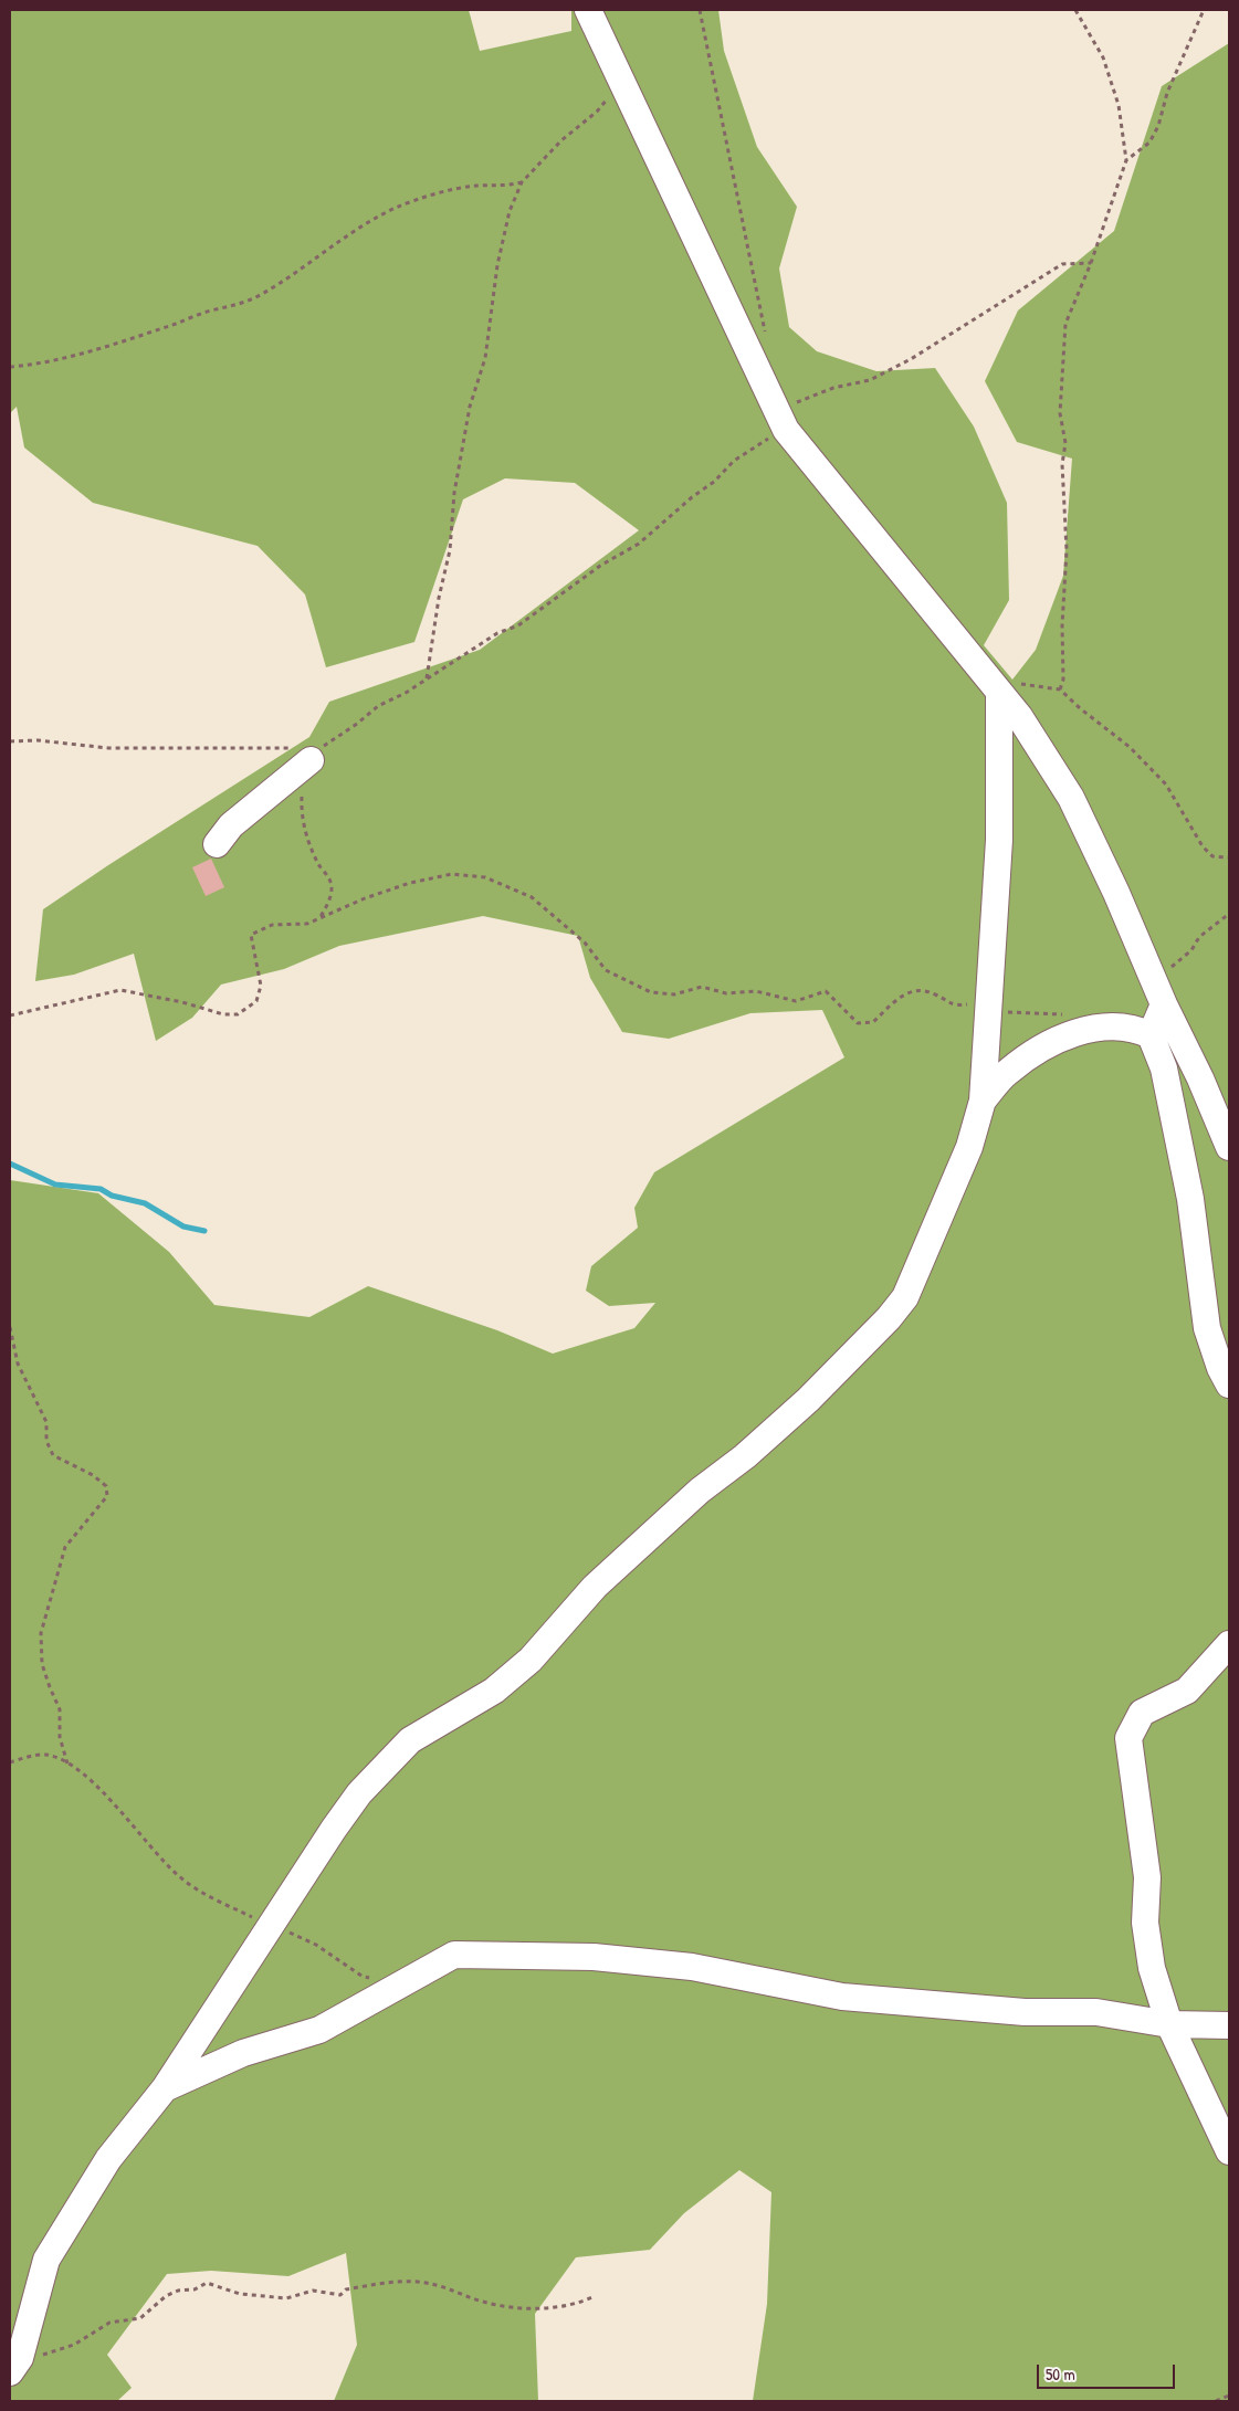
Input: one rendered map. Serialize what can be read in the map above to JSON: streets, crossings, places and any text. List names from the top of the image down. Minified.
{"scale_bar":"50 m"}
